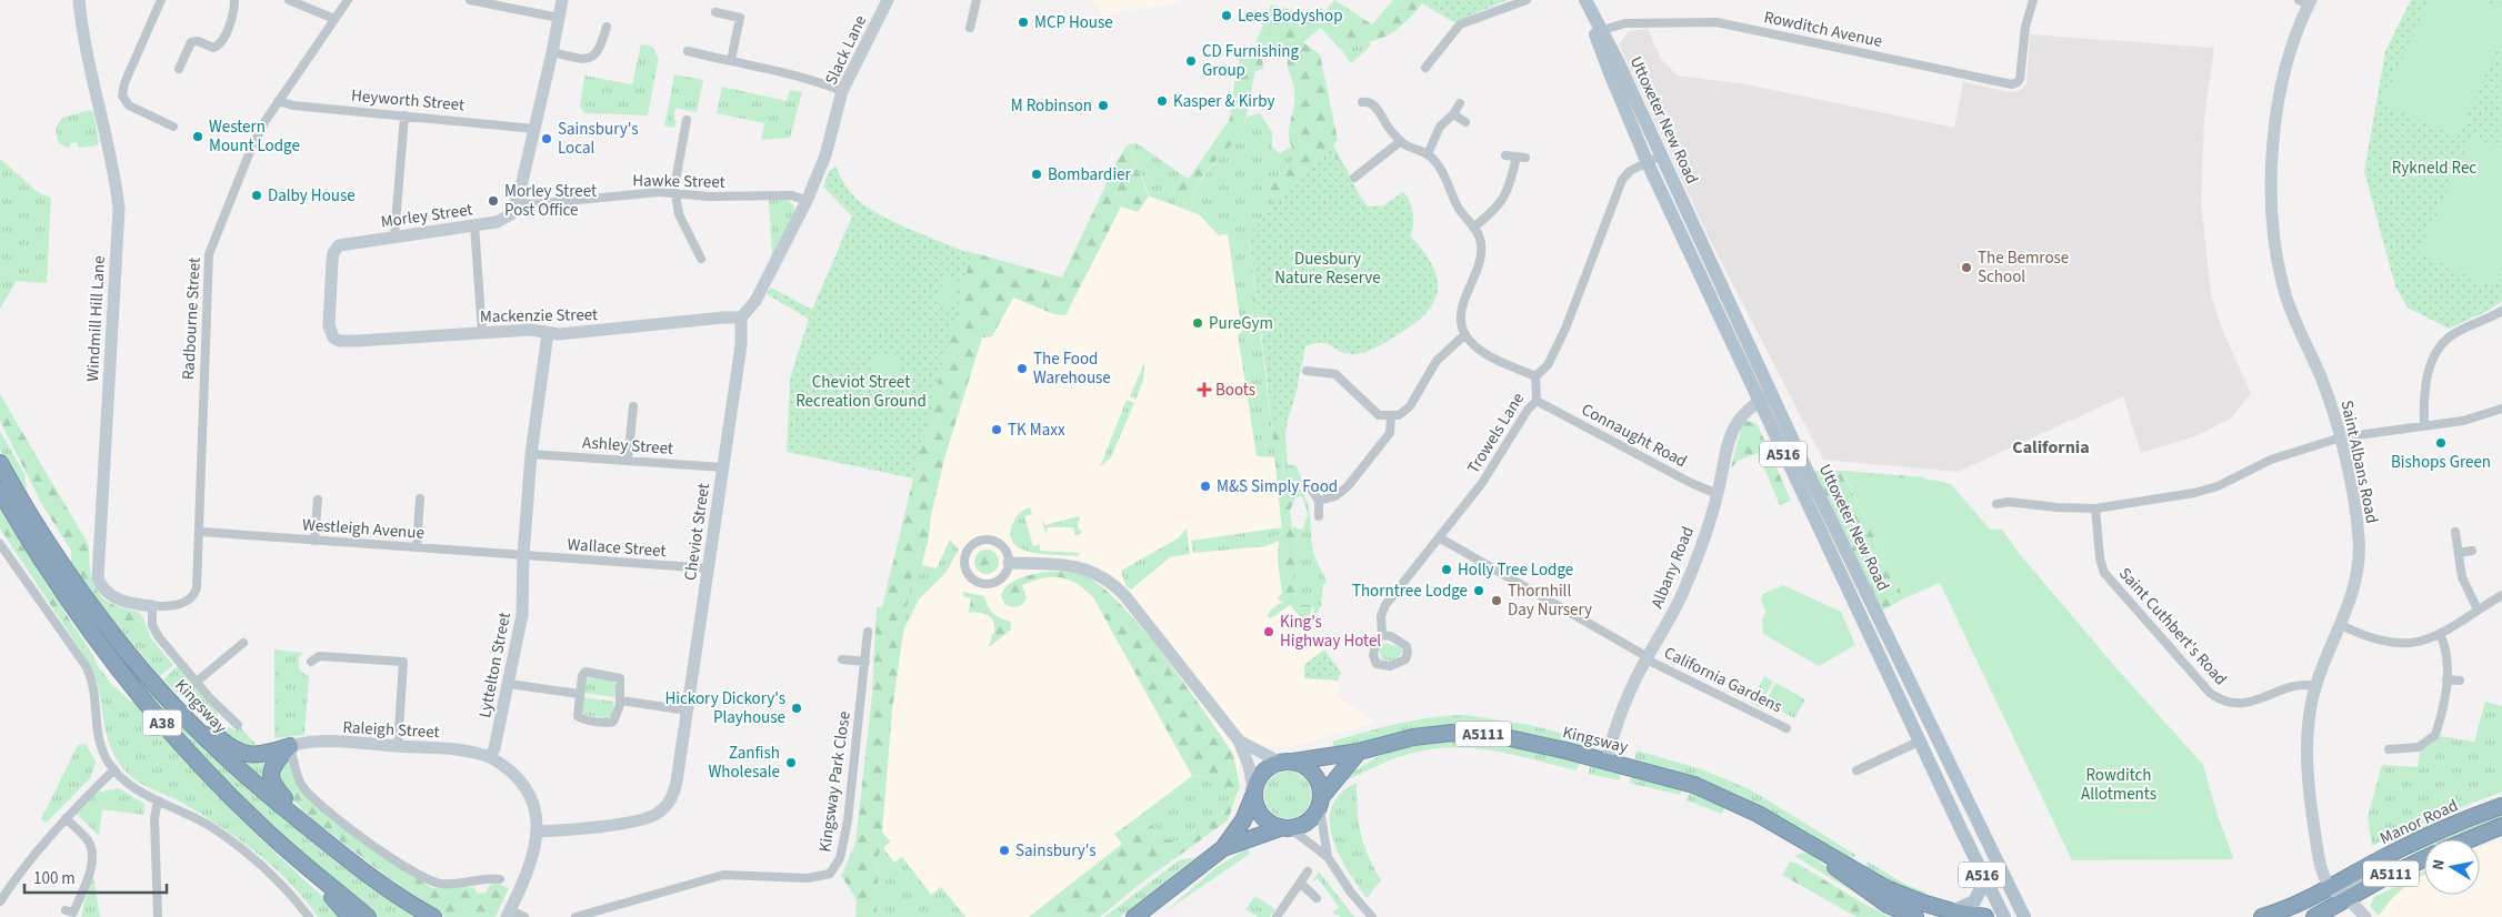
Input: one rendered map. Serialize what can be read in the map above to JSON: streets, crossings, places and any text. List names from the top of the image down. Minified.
{"streets":{"highway":["Kingsway","A38","A5111","Manor Road"],"main road":["Uttoxeter New Road","A516"],"street":["Rowditch Avenue","Slack Lane","Heyworth Street","Hawke Street","Morley Street","Mackenzie Street","Windmill Hill Lane","Radbourne Street","Trowels Lane","Connaught Road","Ashley Street","Saint Albans Road","Westleigh Avenue","Cheviot Street","Wallace Street","Albany Road","Saint Cuthbert's Road","Lyttelton Street","California Gardens","Raleigh Street","Kingsway Park Close"]},"crossings":[["Rowditch Avenue","Uttoxeter New Road"],["Slack Lane","Hawke Street"],["Heyworth Street","Morley Street"],["Heyworth Street","Radbourne Street"],["Uttoxeter New Road","Trowels Lane"],["Uttoxeter New Road","Albany Road"],["Hawke Street","Morley Street"],["Morley Street","Mackenzie Street"],["Mackenzie Street","Cheviot Street"],["Mackenzie Street","Lyttelton Street"],["Windmill Hill Lane","Radbourne Street"],["Radbourne Street","Westleigh Avenue"],["Trowels Lane","Connaught Road"],["Trowels Lane","California Gardens"],["Connaught Road","Albany Road"],["Ashley Street","Cheviot Street"],["Ashley Street","Lyttelton Street"],["Saint Albans Road","Saint Cuthbert's Road"],["Saint Albans Road","Manor Road"],["Westleigh Avenue","Wallace Street"],["Westleigh Avenue","Lyttelton Street"],["Cheviot Street","Wallace Street"],["Wallace Street","Lyttelton Street"],["Albany Road","California Gardens"],["Albany Road","Kingsway"],["Lyttelton Street","Raleigh Street"]],"districts":["California"],"parks":["Rykneld Rec","Duesbury Nature Reserve","Cheviot Street Recreation Ground","Rowditch Allotments"],"places":{"other":["Lees Bodyshop","MCP House","CD Furnishing Group","Kasper & Kirby","M Robinson","Western Mount Lodge","Sainsbury's Local","Bombardier","Dalby House","Morley Street Post Office","The Bemrose School","PureGym","The Food Warehouse","TK Maxx","Bishops Green","M&S Simply Food","Holly Tree Lodge","Thorntree Lodge","Thornhill Day Nursery","King's Highway Hotel","Hickory Dickory's Playhouse","Zanfish Wholesale","Sainsbury's"],"health":["Boots"]},"scale_bar":"100 m","north":"left"}
